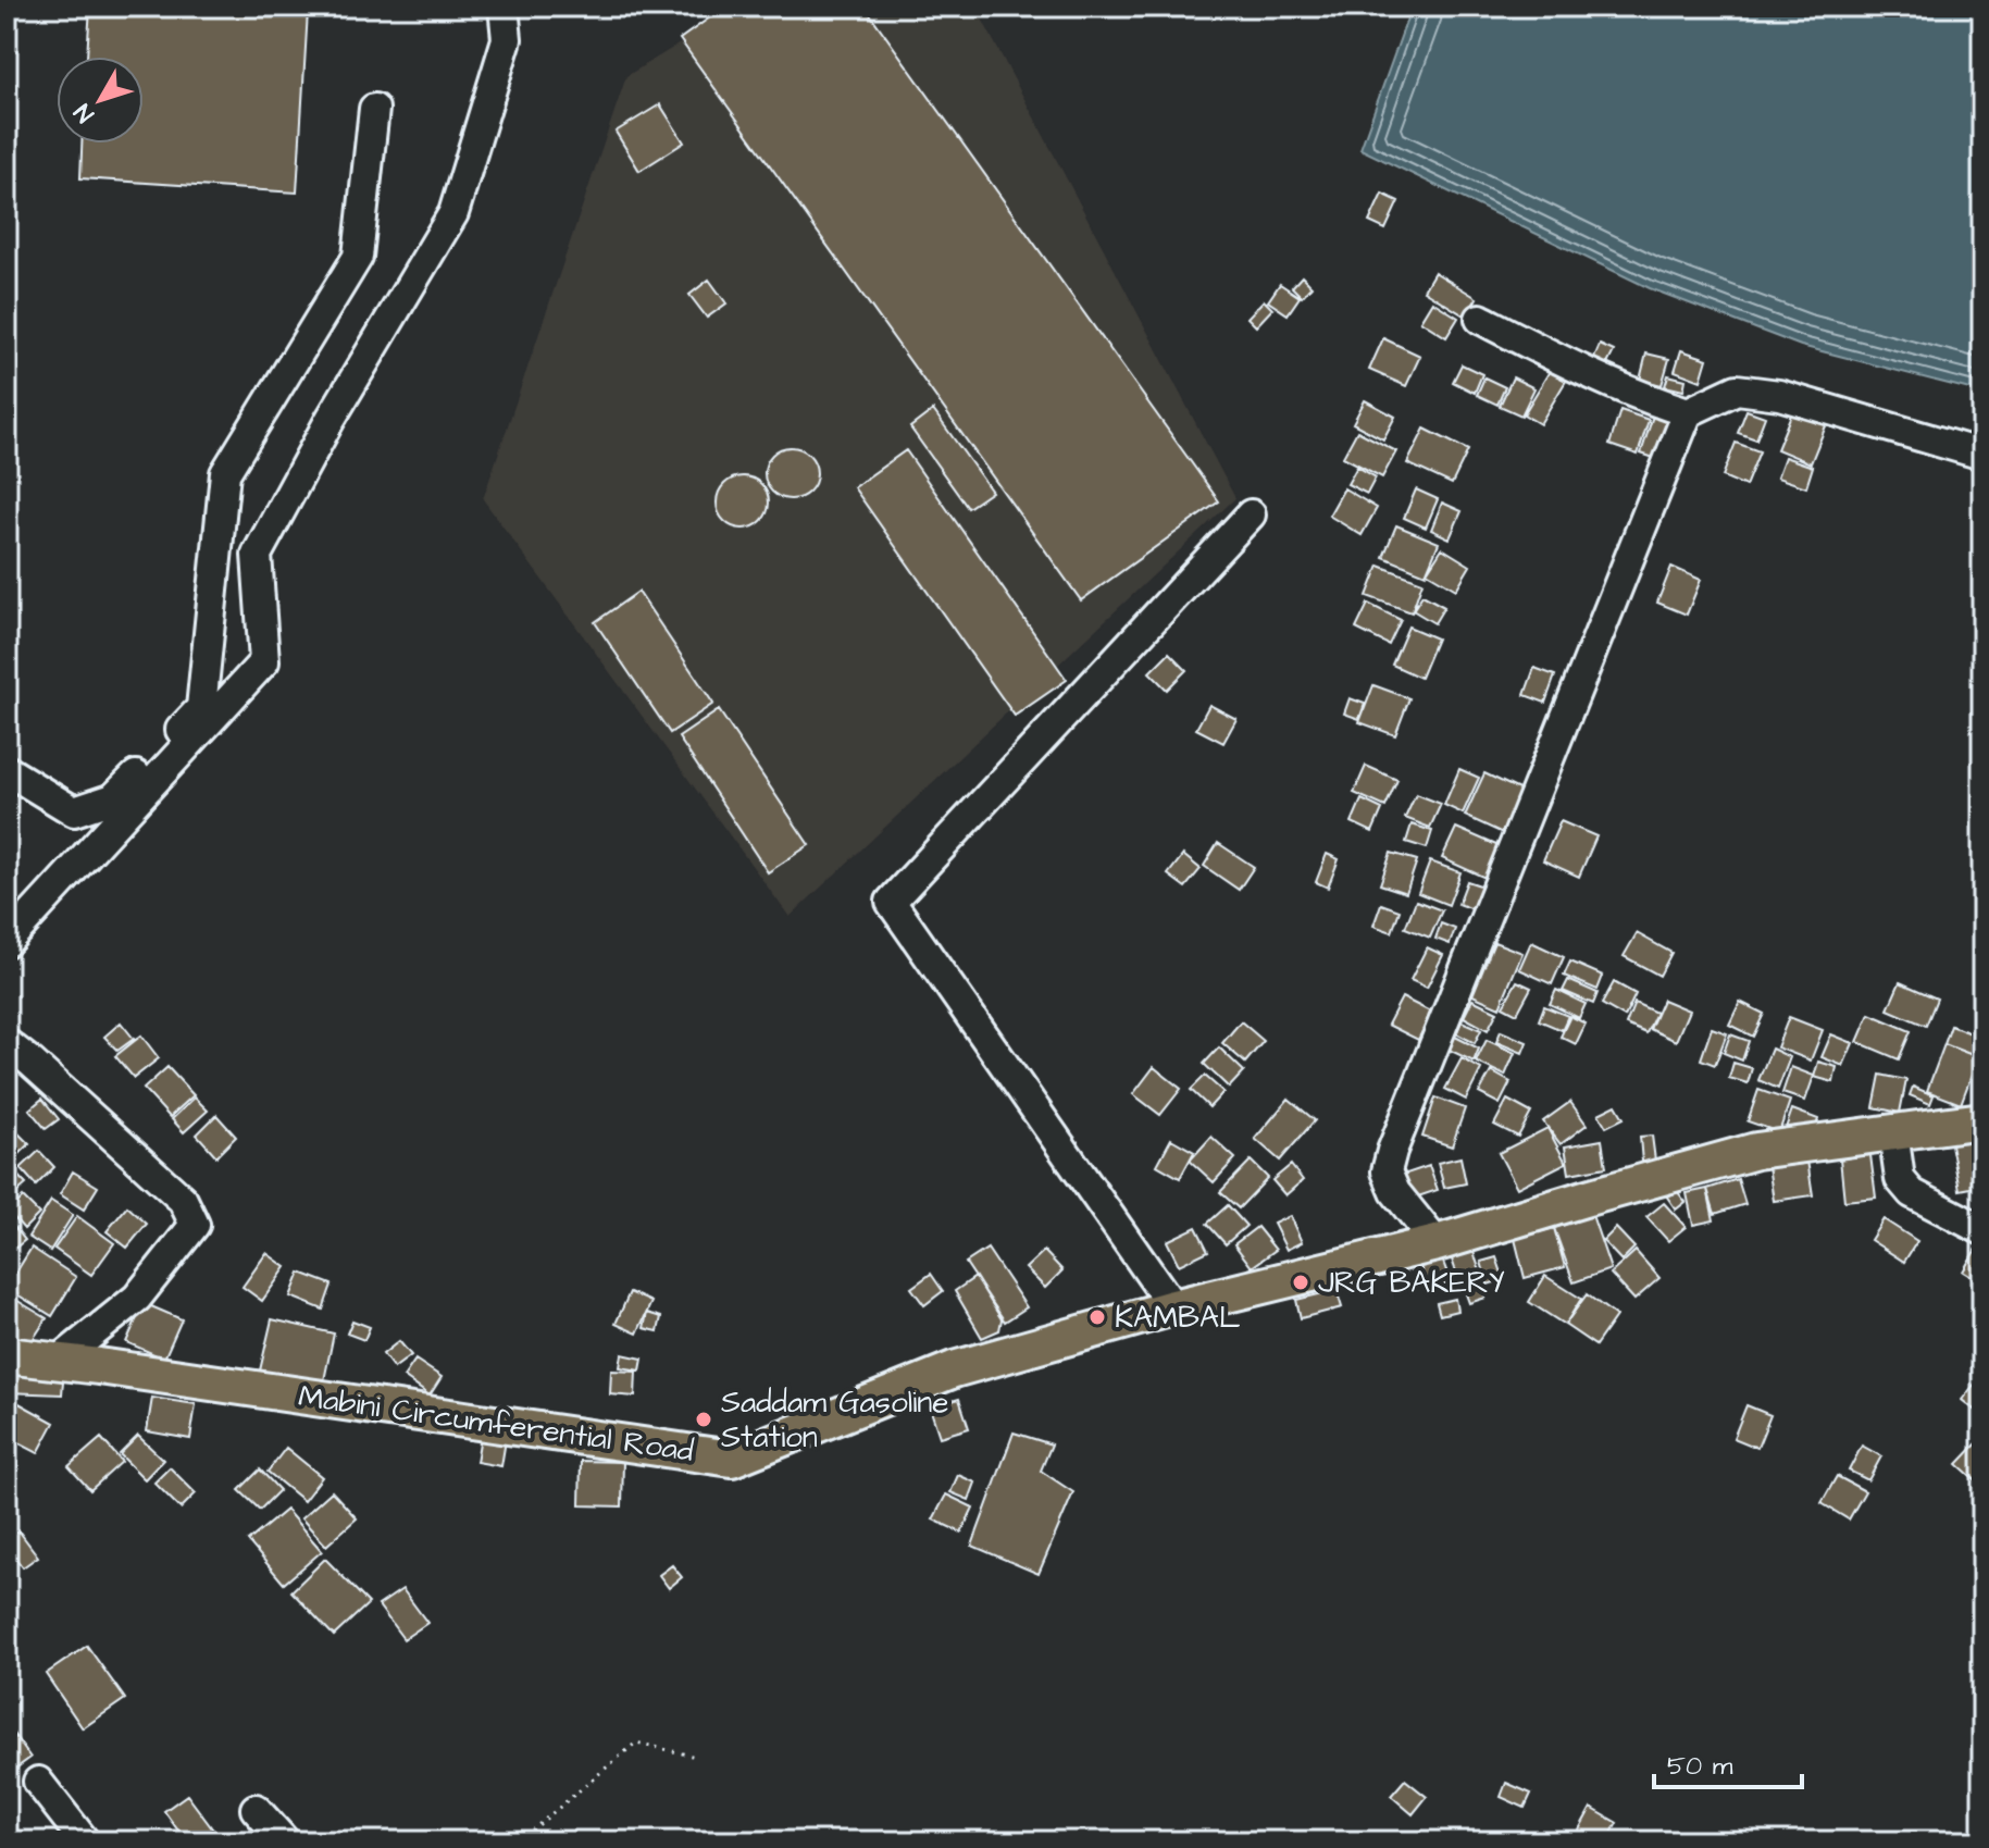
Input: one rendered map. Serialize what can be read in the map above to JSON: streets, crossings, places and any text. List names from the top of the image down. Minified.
{"streets":{"main road":["Mabini Circumferential Road"]},"places":["JRG BAKERY","KAMBAL","Saddam Gasoline Station"],"scale_bar":"50 m","north":"bottom left"}
